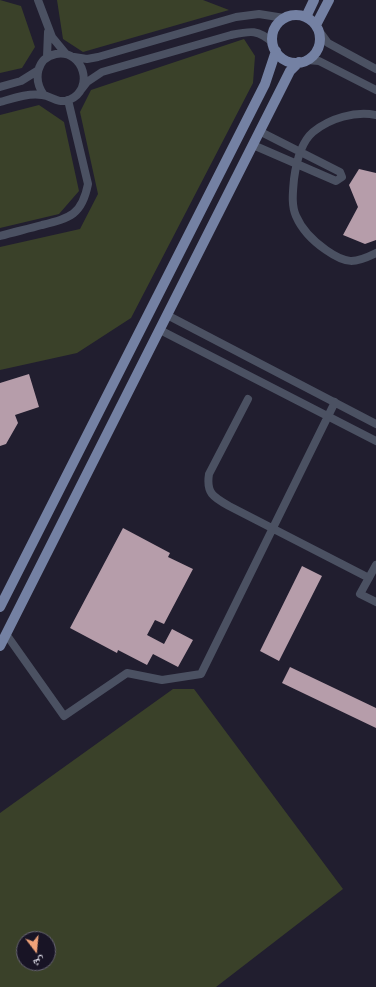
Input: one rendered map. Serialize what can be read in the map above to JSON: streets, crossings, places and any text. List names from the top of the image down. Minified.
{"north":"bottom"}
